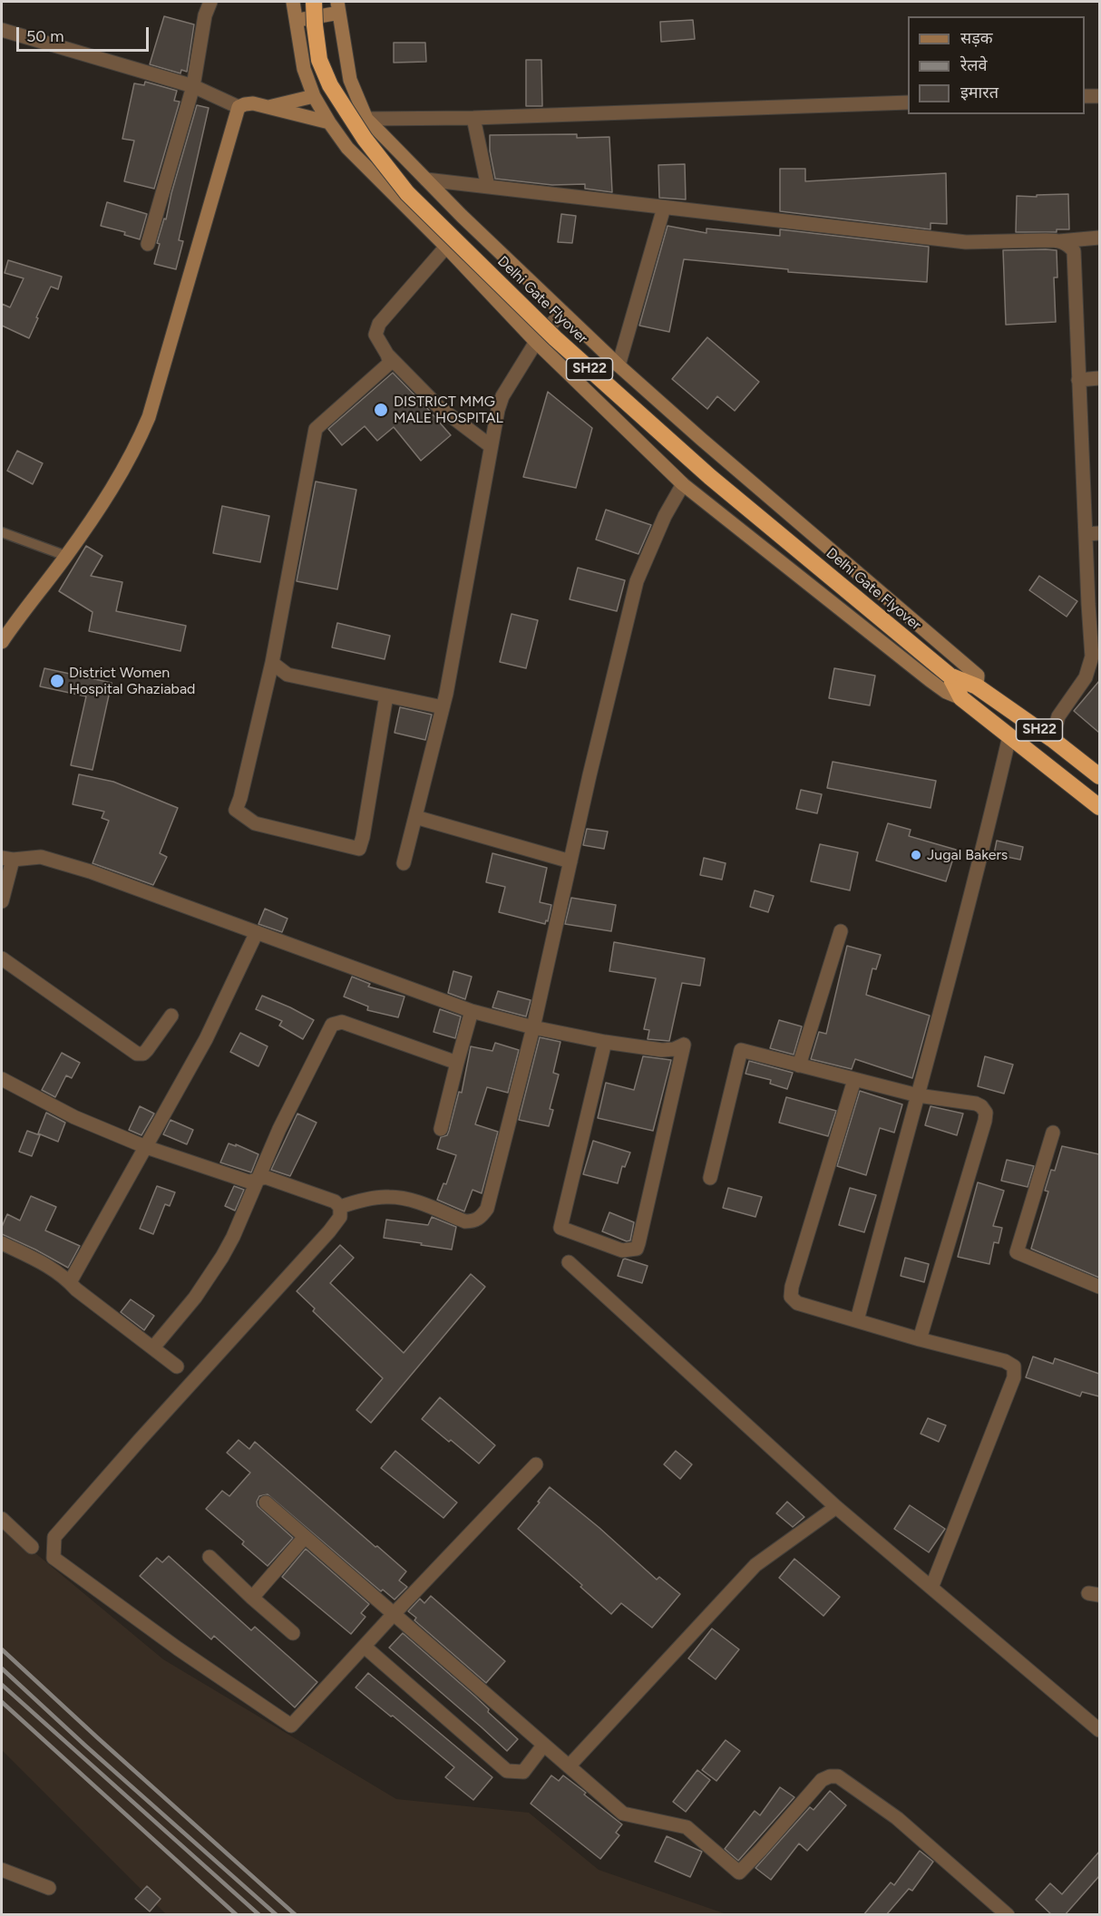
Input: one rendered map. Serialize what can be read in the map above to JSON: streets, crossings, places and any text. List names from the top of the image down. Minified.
{"streets":{"highway":["Delhi Gate Flyover","SH22"]},"crossings":[["Delhi Gate Flyover","SH22"]],"places":["DISTRICT MMG MALE HOSPITAL","District Women Hospital Ghaziabad","Jugal Bakers"],"legend":["सड़क","रेलवे","इमारत"],"scale_bar":"50 m"}
